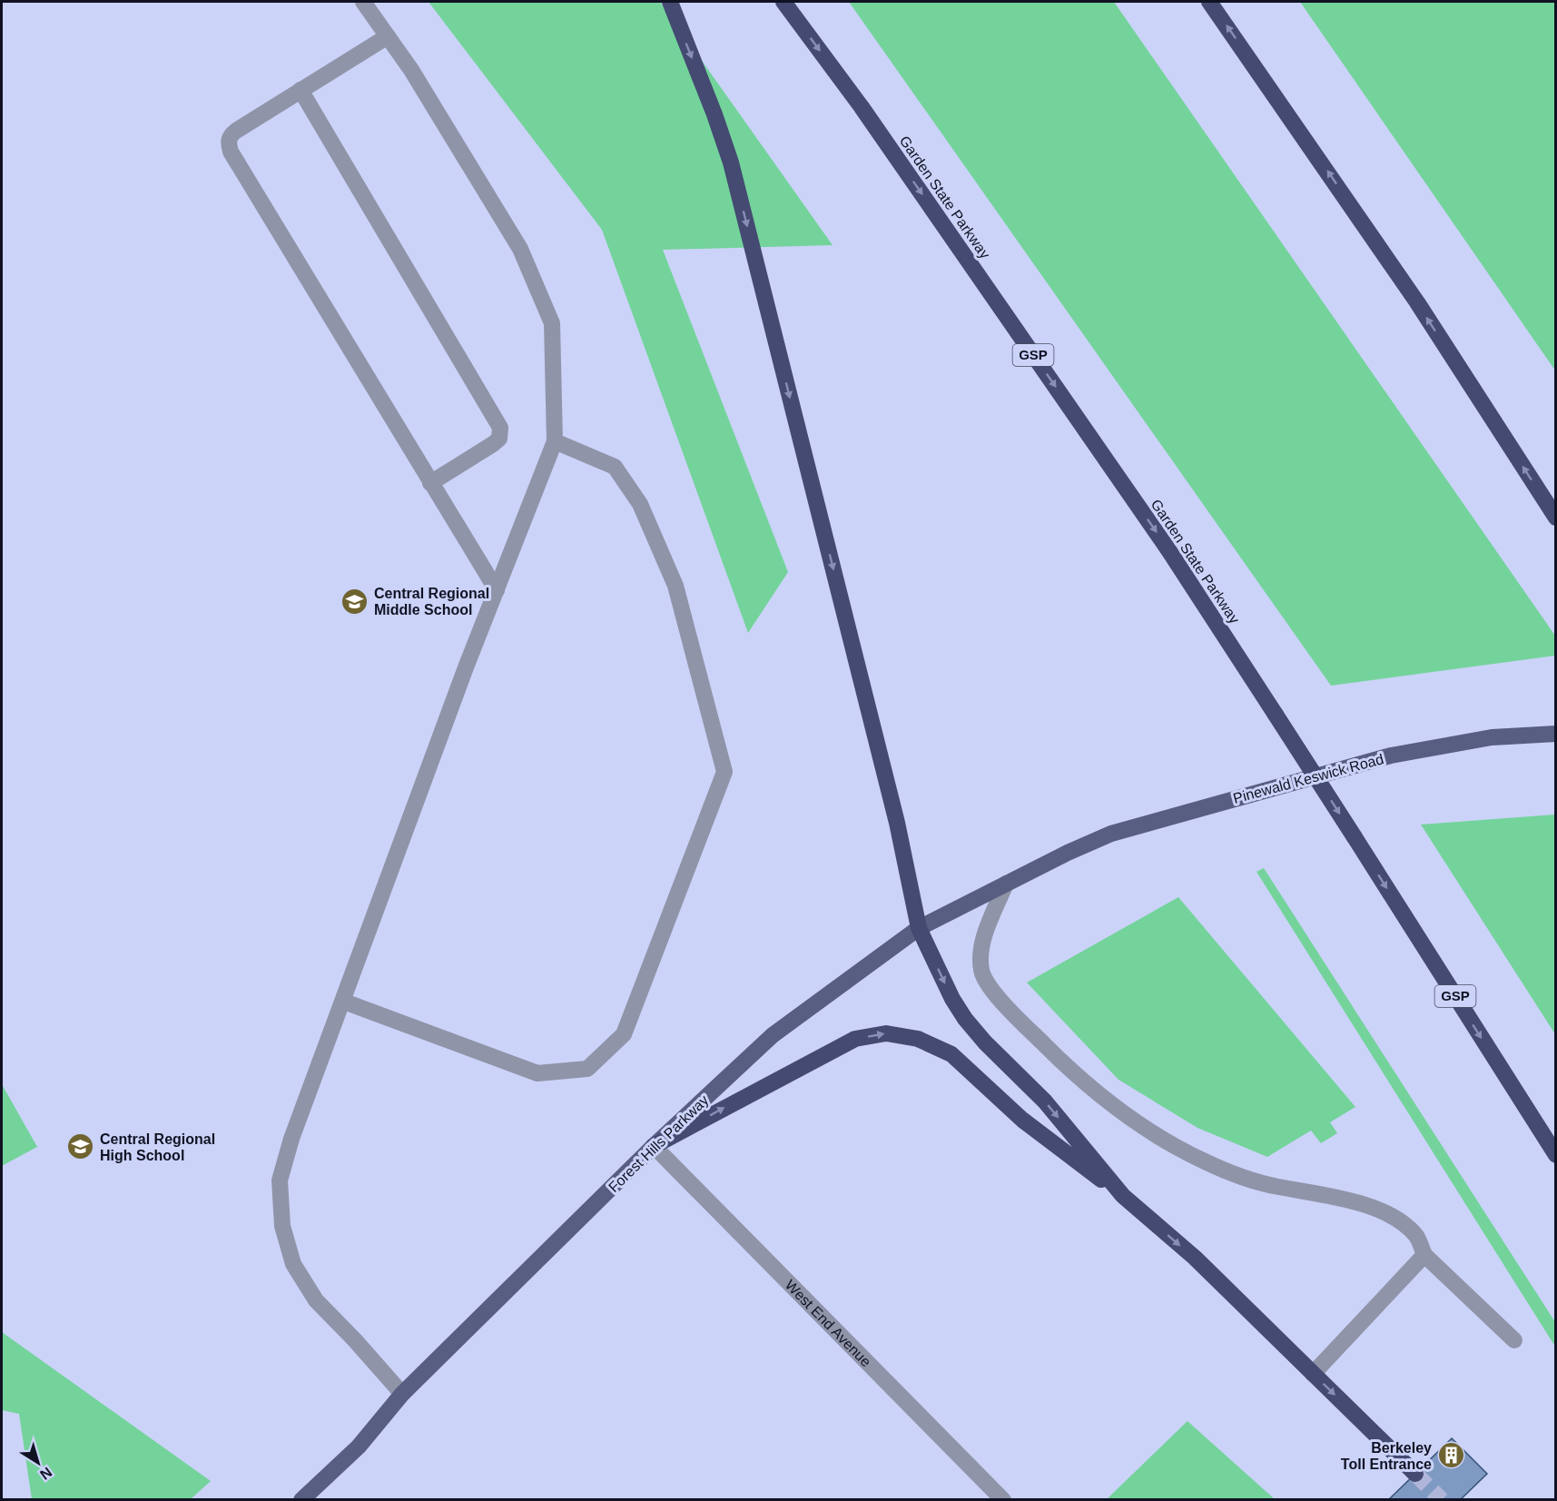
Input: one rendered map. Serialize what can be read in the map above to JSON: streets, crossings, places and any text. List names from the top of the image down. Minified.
{"streets":{"highway":["Garden State Parkway","GSP"],"main road":["Pinewald Keswick Road","Forest Hills Parkway"],"street":["West End Avenue"]},"crossings":[["Pinewald Keswick Road","Forest Hills Parkway"],["Forest Hills Parkway","West End Avenue"]],"one_way":["Garden State Parkway"],"places":{"school or university":["Central Regional Middle School","Central Regional High School"],"building":["Berkeley Toll Entrance"]},"north":"bottom right"}
